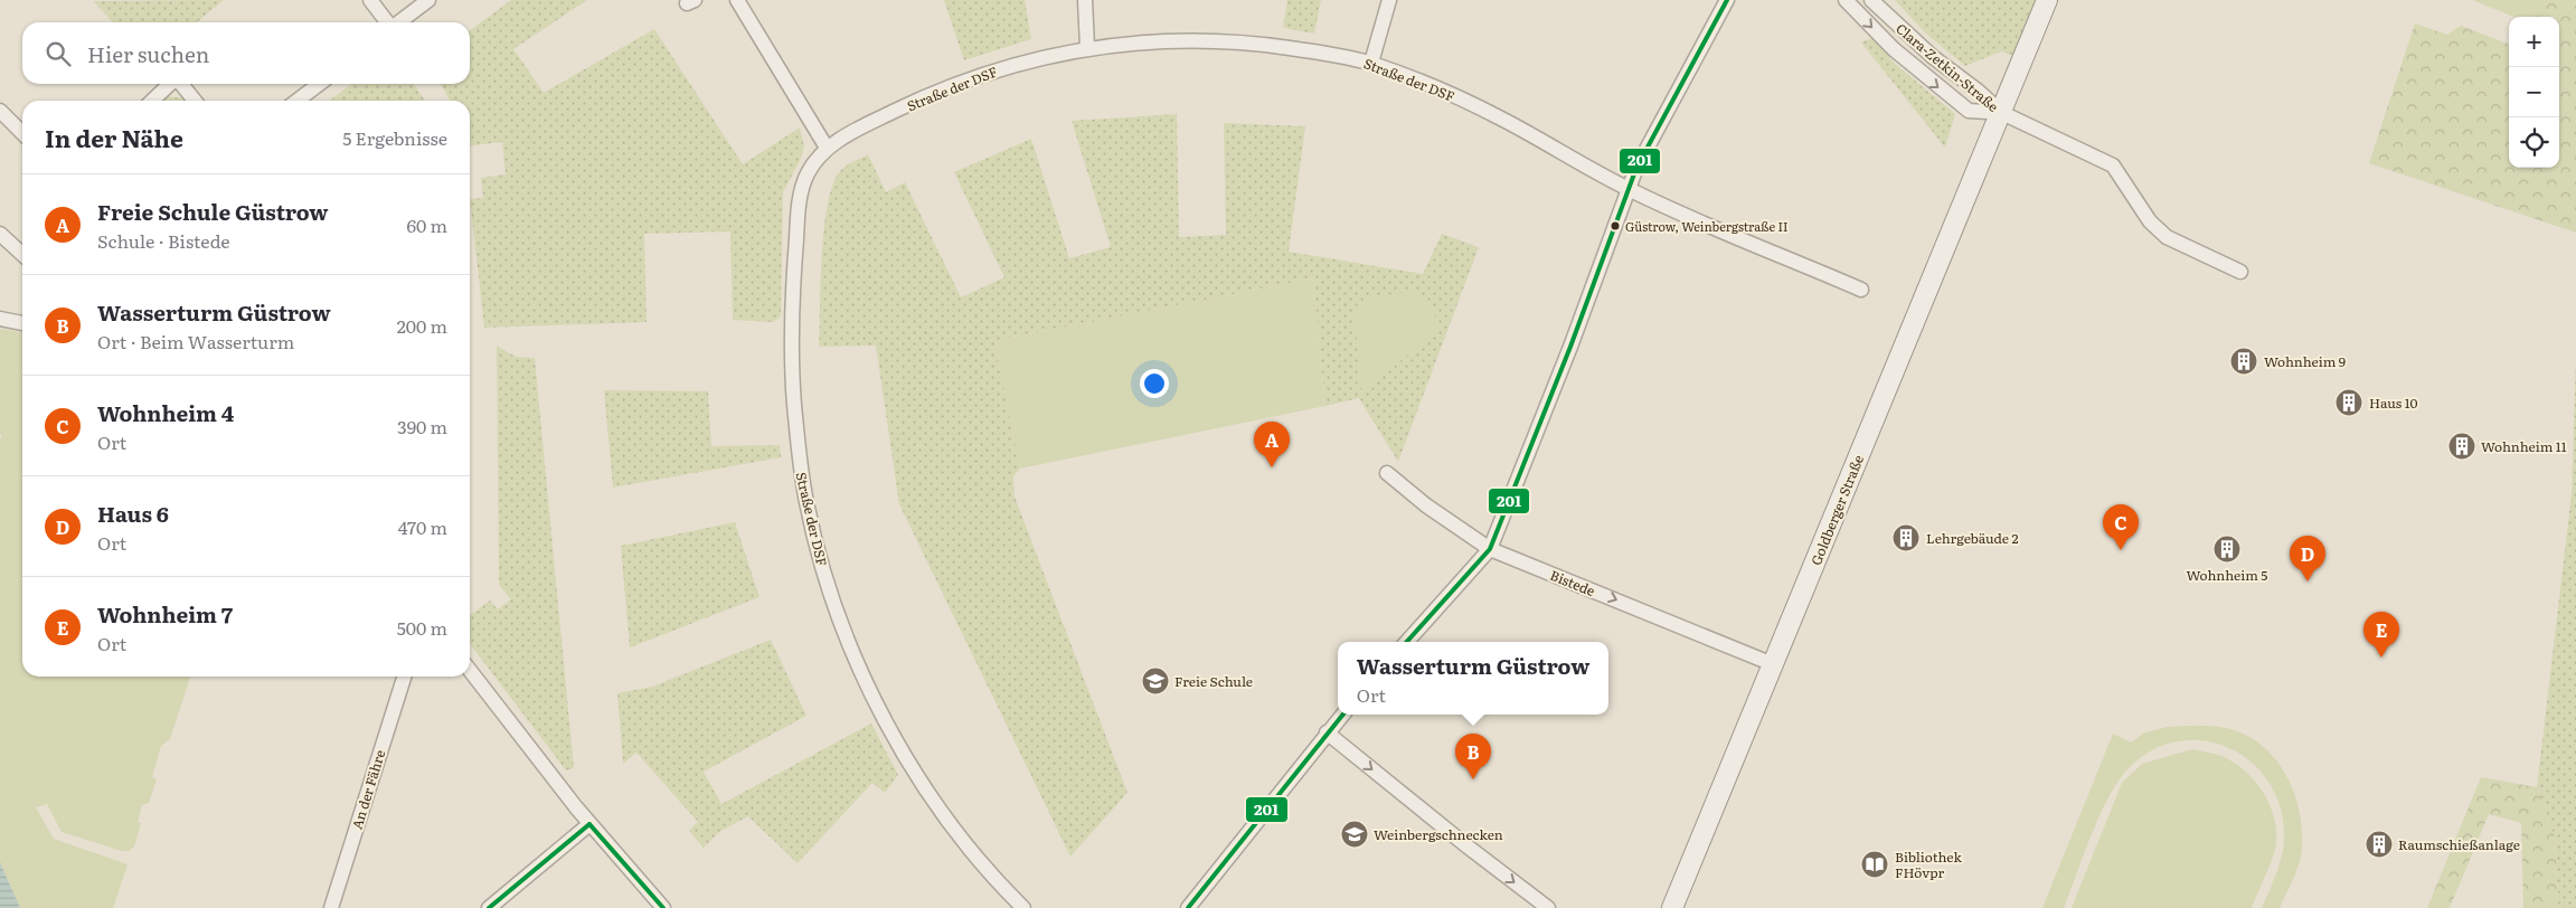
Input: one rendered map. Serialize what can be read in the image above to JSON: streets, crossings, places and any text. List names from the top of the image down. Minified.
{"streets":{"main road":["Goldberger Straße"],"street":["Clara-Zetkin-Straße","Straße der DSF","Bistede","An der Fähre"]},"crossings":[["Clara-Zetkin-Straße","Goldberger Straße"],["Goldberger Straße","Bistede"]],"one_way":["Bistede"],"places":{"other":["Güstrow, Weinbergstraße II"],"building":["Wohnheim 9","Haus 10","Wohnheim 11","Lehrgebäude 2","Wohnheim 5","Raumschießanlage"],"school or university":["Freie Schule","Weinbergschnecken"],"library":["Bibliothek FHövpr"]},"lines":["transit line 201"],"page":{"map_buttons":["+","−"],"search":"Hier suchen","heading":["In der Nähe","5 Ergebnisse"],"list":[{"mark":"A","name":"Freie Schule Güstrow","note":"Schule · Bistede","value":"60 m"},{"mark":"B","name":"Wasserturm Güstrow","note":"Ort · Beim Wasserturm","value":"200 m"},{"mark":"C","name":"Wohnheim 4","note":"Ort","value":"390 m"},{"mark":"D","name":"Haus 6","note":"Ort","value":"470 m"},{"mark":"E","name":"Wohnheim 7","note":"Ort","value":"500 m"}],"pins":["A","C","D","E","B"],"popup":["Wasserturm Güstrow","Ort"]}}
